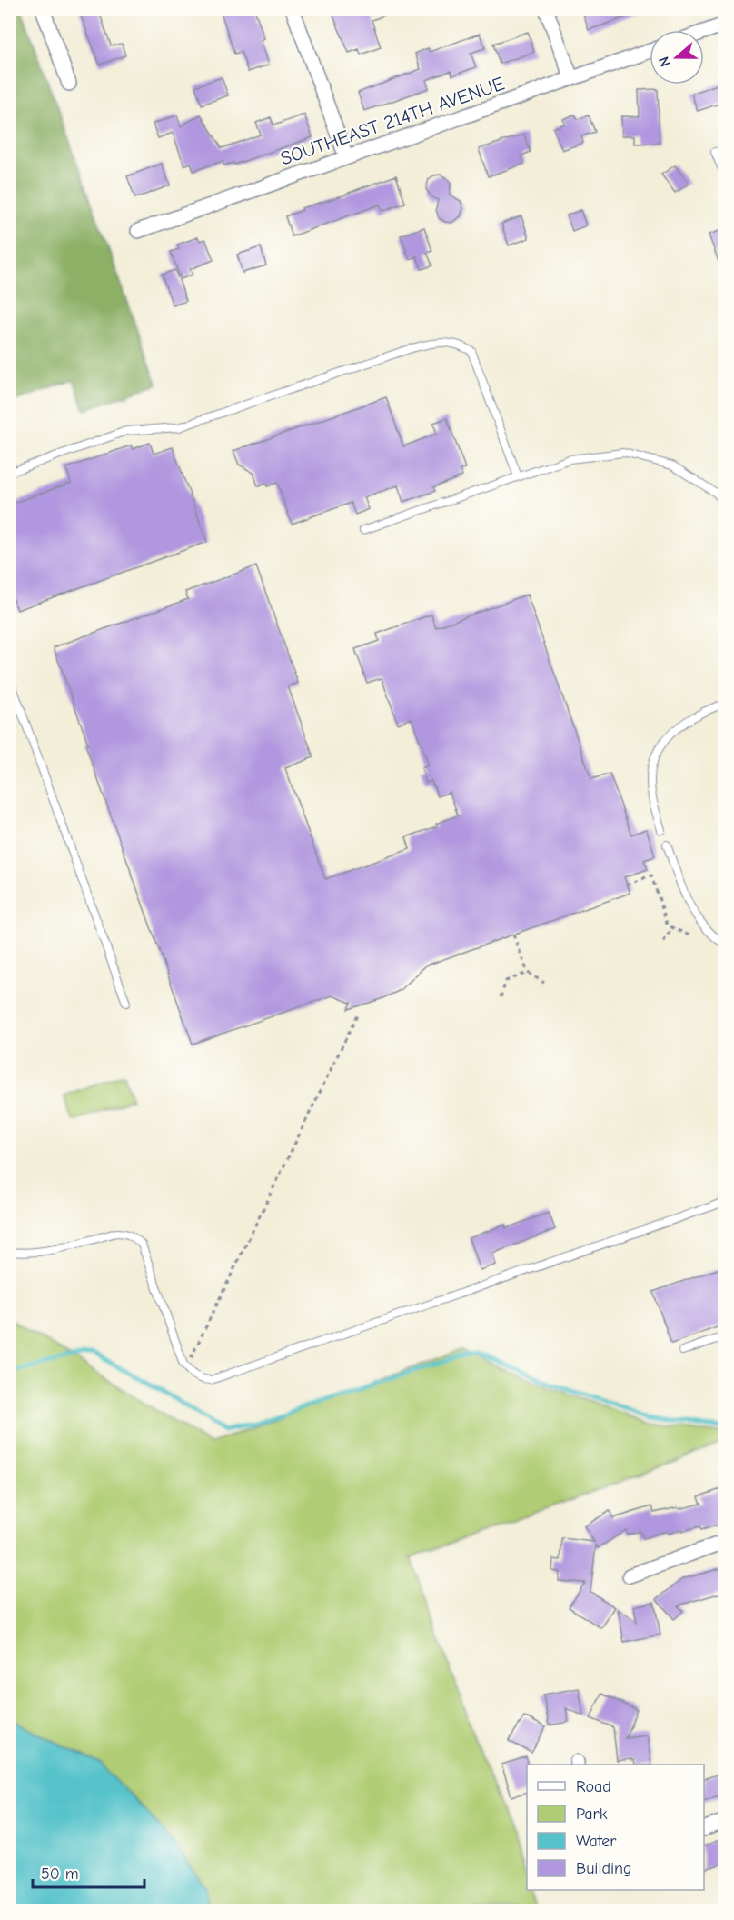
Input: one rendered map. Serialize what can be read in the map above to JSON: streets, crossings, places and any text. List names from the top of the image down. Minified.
{"streets":{"street":["SOUTHEAST 214TH AVENUE"]},"legend":["Road","Park","Water","Building"],"scale_bar":"50 m","north":"left"}
